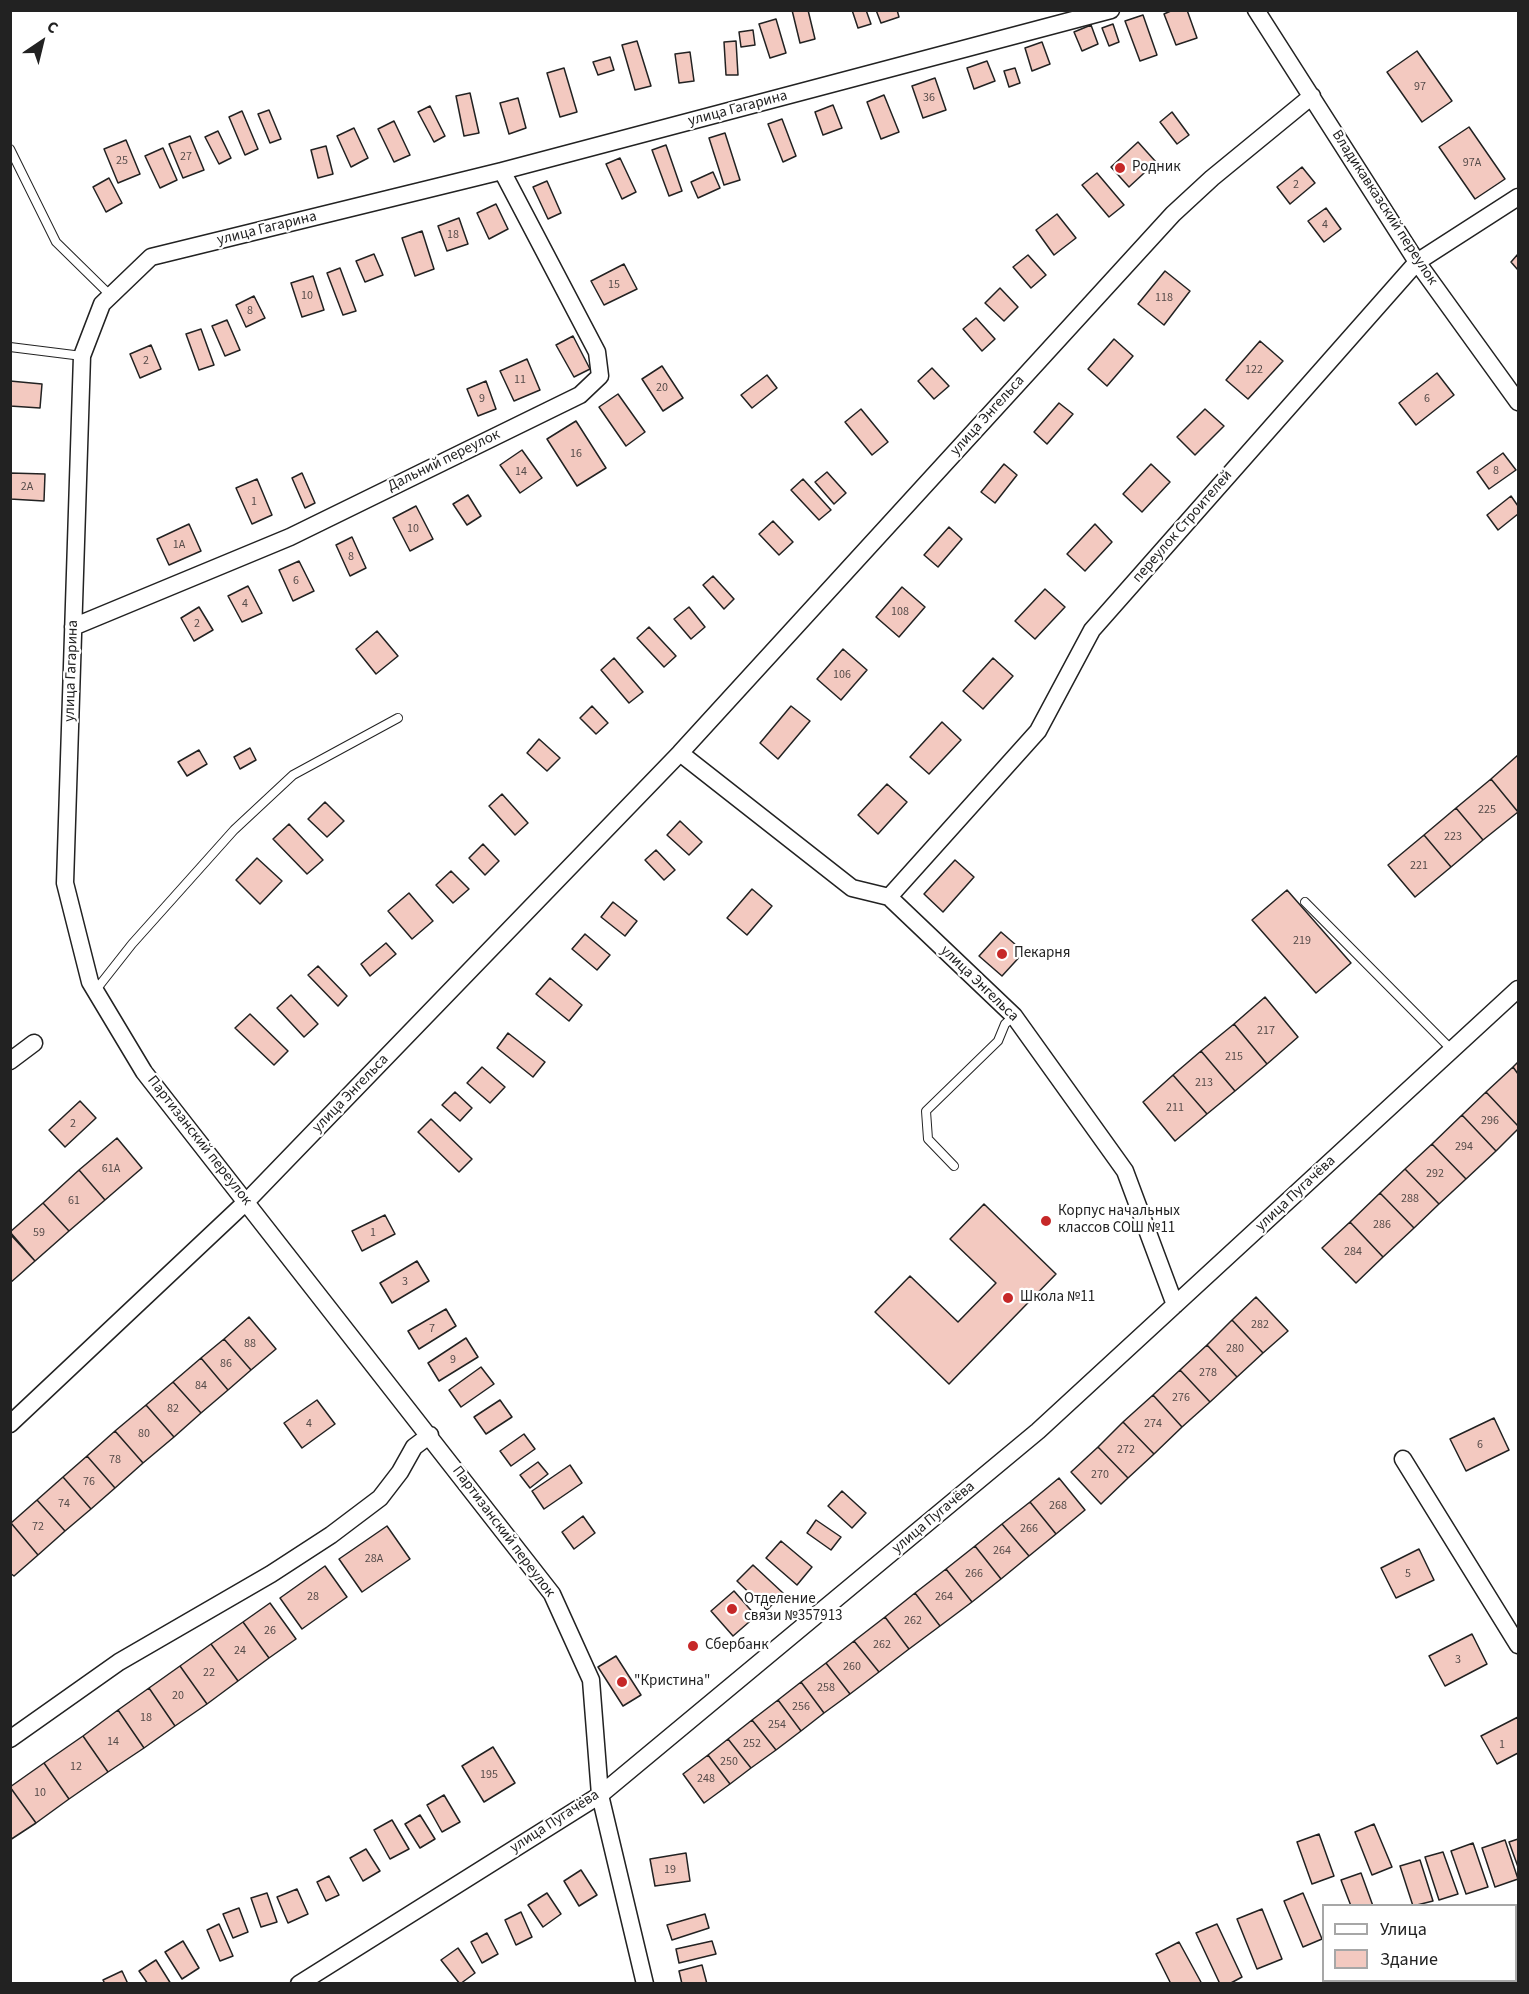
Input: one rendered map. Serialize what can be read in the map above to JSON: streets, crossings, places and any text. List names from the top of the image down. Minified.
{"streets":{"street":["улица Гагарина","Владикавказский переулок","улица Энгельса","Дальний переулок","переулок Строителей","Партизанский переулок","улица Пугачёва"]},"crossings":[["улица Гагарина","Дальний переулок"],["улица Гагарина","Партизанский переулок"],["Владикавказский переулок","улица Энгельса"],["Владикавказский переулок","переулок Строителей"],["улица Энгельса","переулок Строителей"],["улица Энгельса","Партизанский переулок"],["улица Энгельса","улица Пугачёва"],["Партизанский переулок","улица Пугачёва"]],"places":["Родник","Пекарня","Корпус начальных классов СОШ №11","Школа №11","Отделение связи №357913","Сбербанк","\"Кристина\""],"house_numbers":["97","36","27","25","97А","2","4","18","15","10","118","8","2","122","11","20","9","6","16","8","14","2А","1","10","1А","8","6","4","108","2","106","225","223","221","219","217","215","213","211","296","2","294","61А","292","288","61","286","59","1","284","3","282","7","88","280","9","86","278","84","276","82","4","274","80","6","272","78","270","76","74","268","72","266","264","28А","266","5","28","264","262","26","262","24","3","260","22","258","20","256","18","254","14","252","1","250","12","195","248","10","19"],"legend":["Улица","Здание"],"north":"top right"}
